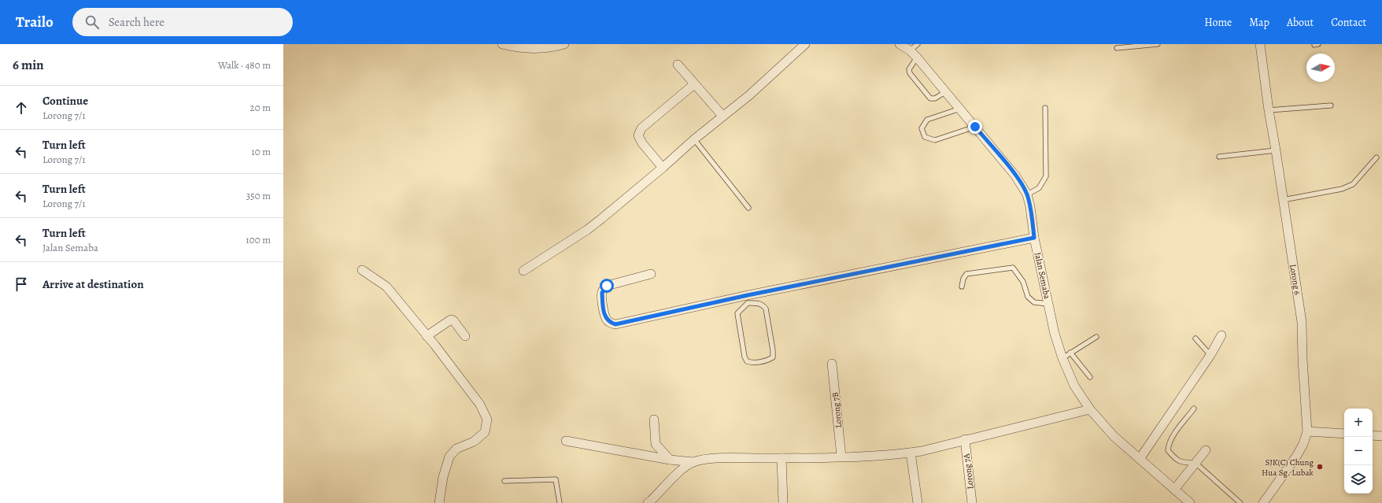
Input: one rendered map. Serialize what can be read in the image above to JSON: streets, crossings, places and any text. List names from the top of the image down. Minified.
{"streets":{"street":["Jalan Semaba","Lorong 6","Lorong 7B","Lorong 7A"]},"places":["SJK(C) Chung Hua Sg. Lubak"],"north":"right","page":{"header":"Trailo","search":"Search here","nav":["Home","Map","About","Contact"],"heading":["6 min","Walk · 480 m"],"list":[["Continue","Lorong 7/1","20 m"],["Turn left","Lorong 7/1","10 m"],["Turn left","Lorong 7/1","350 m"],["Turn left","Jalan Semaba","100 m"],"Arrive at destination"],"map_buttons":["+","−"]}}
